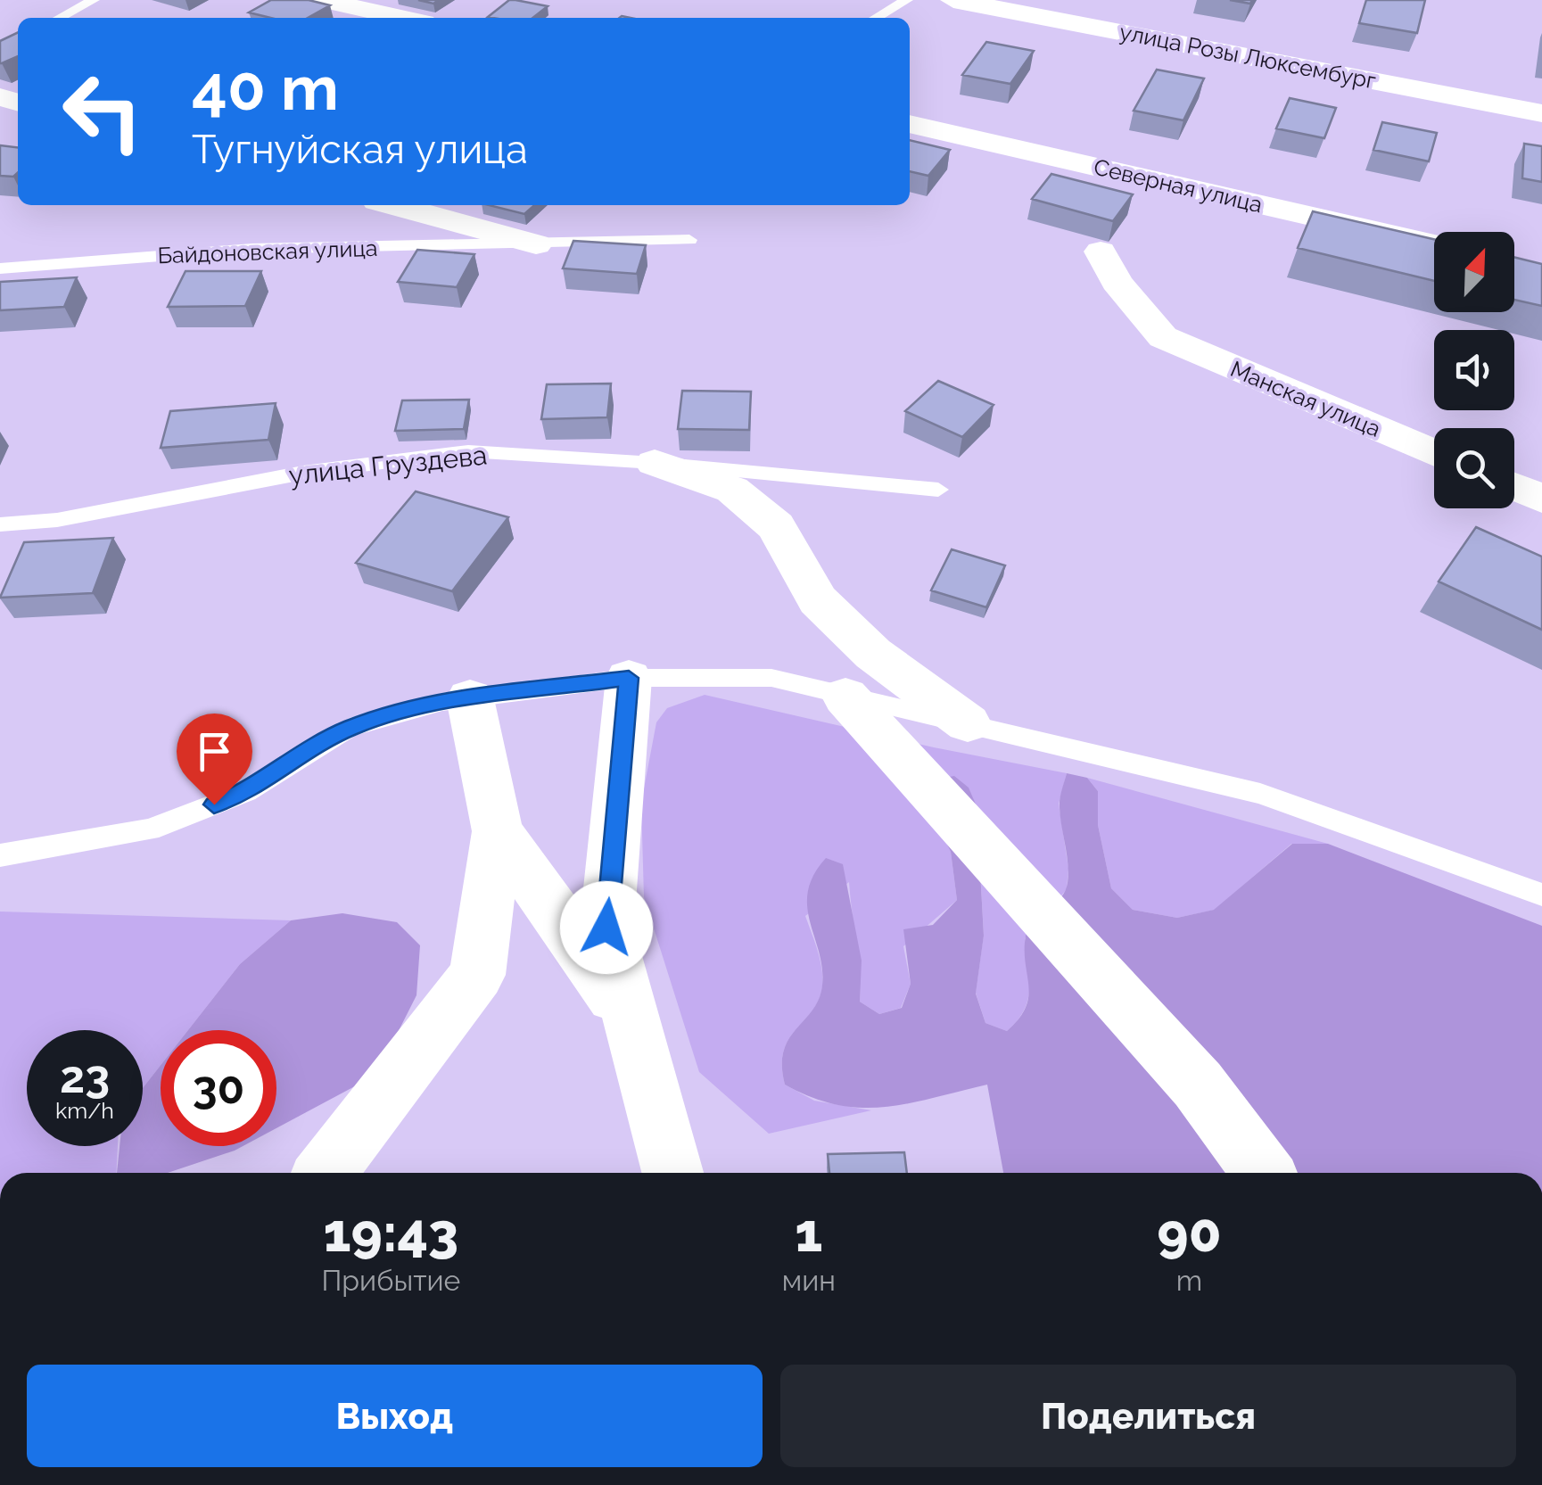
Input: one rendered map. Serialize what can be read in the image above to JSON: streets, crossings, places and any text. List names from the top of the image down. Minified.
{"streets":{"street":["улица Розы Люксембург","Северная улица","Манская улица"],"lane":["Байдоновская улица","улица Груздева"]},"north":"top right","page":{"turn":["40 m","Тугнуйская улица"],"speed":"23 km/h","limit":"30","eta":["19:43","Прибытие","1","мин","90","m"],"buttons":["Выход","Поделиться"]}}
